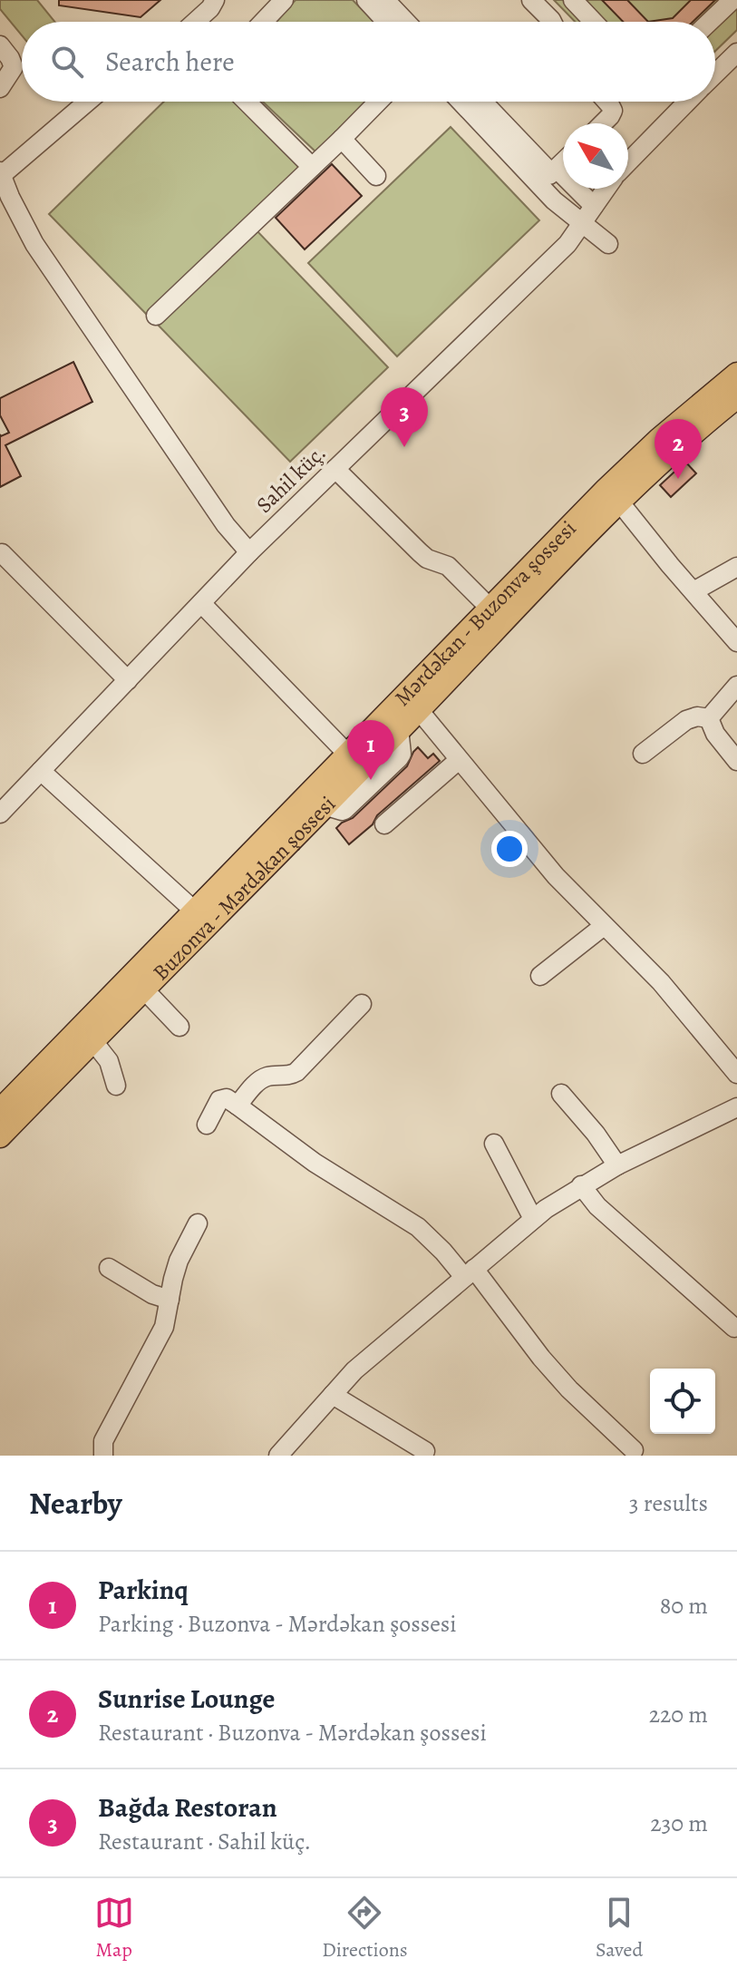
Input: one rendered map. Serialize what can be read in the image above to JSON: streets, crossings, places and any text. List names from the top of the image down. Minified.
{"streets":{"main road":["Mərdəkan - Buzonva şossesi","Buzonva - Mərdəkan şossesi"],"street":["Sahil küç."]},"north":"top left","page":{"search":"Search here","pins":["3","2","1"],"heading":["Nearby","3 results"],"list":[{"mark":"1","name":"Parkinq","note":"Parking · Buzonva - Mərdəkan şossesi","value":"80 m"},{"mark":"2","name":"Sunrise Lounge","note":"Restaurant · Buzonva - Mərdəkan şossesi","value":"220 m"},{"mark":"3","name":"Bağda Restoran","note":"Restaurant · Sahil küç.","value":"230 m"}],"nav":["Map","Directions","Saved"]}}
